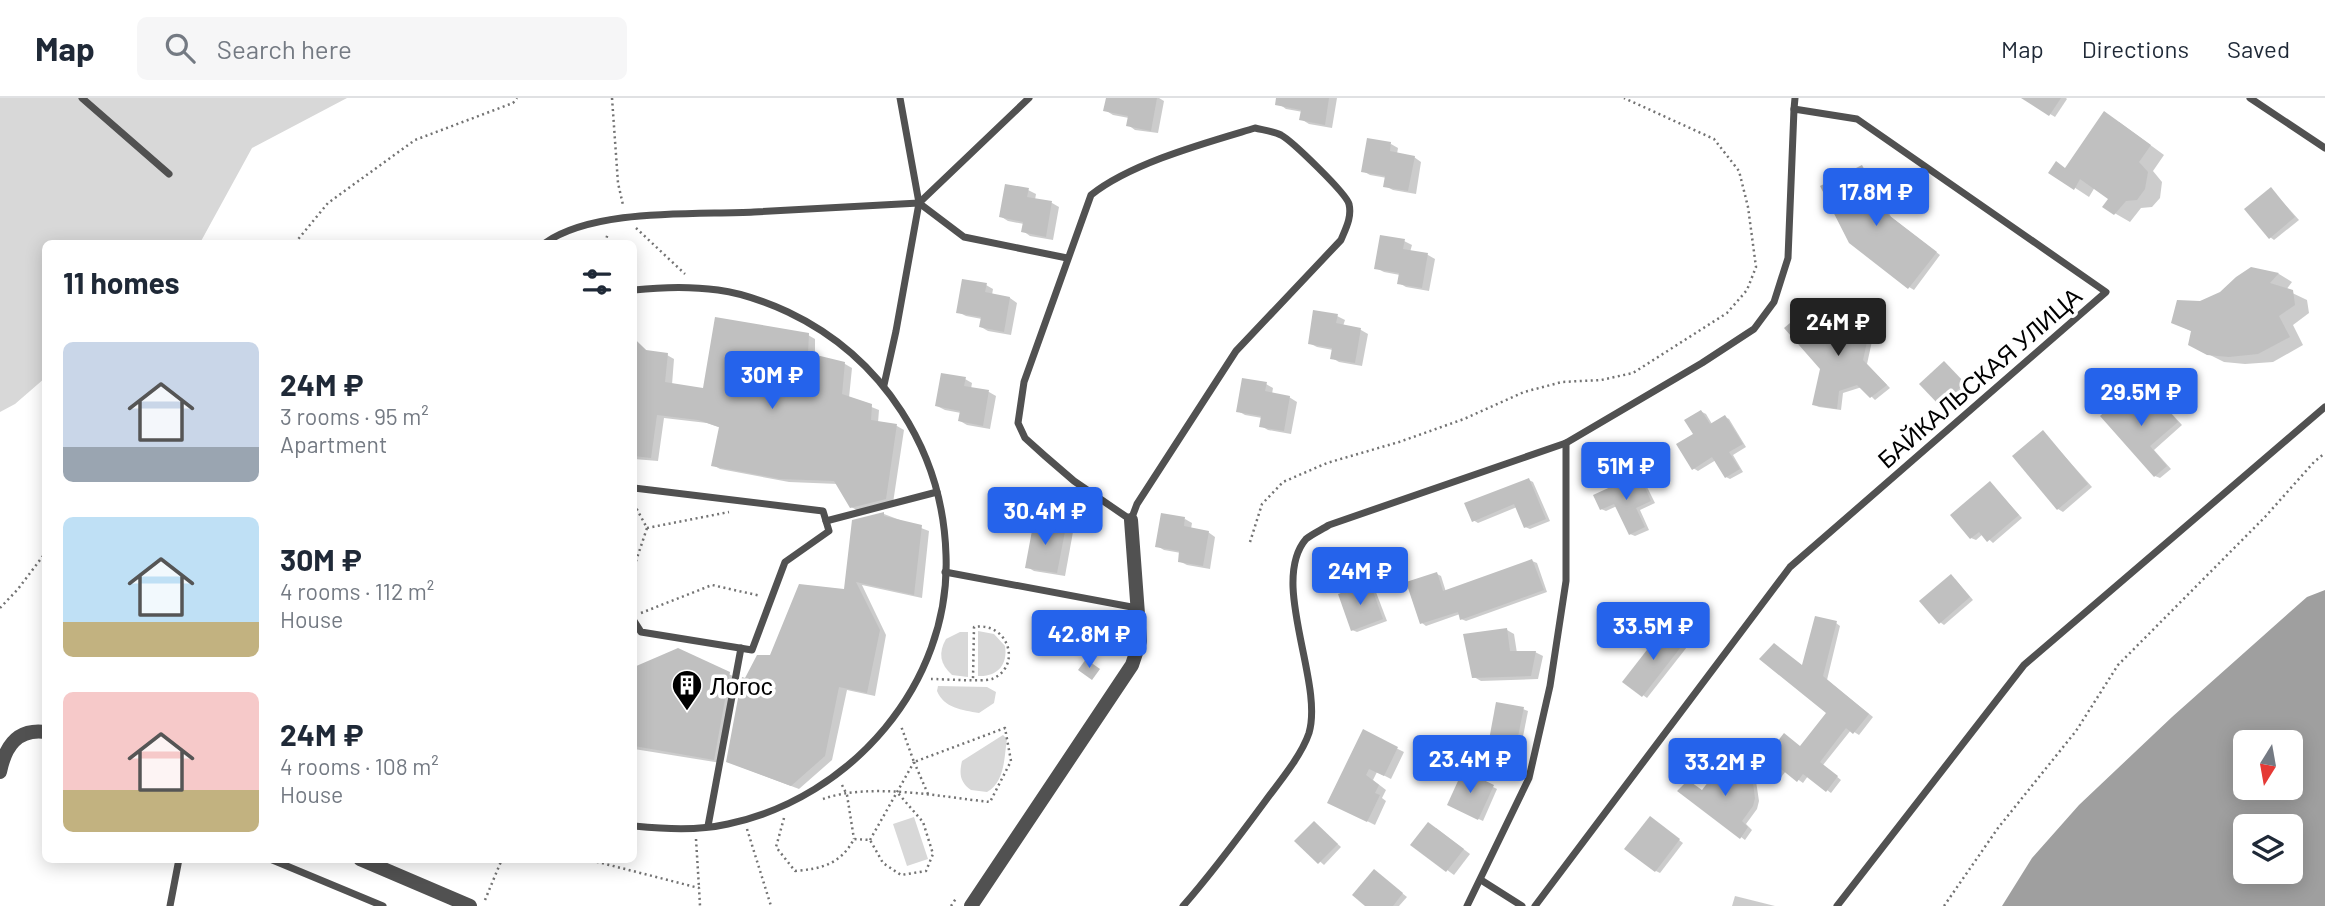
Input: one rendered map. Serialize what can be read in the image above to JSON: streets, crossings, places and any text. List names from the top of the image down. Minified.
{"streets":{"lane":["БАЙКАЛЬСКАЯ УЛИЦА"]},"places":{"building":["Логос"]},"north":"bottom","page":{"header":"Map","search":"Search here","nav":["Map","Directions","Saved"],"price":["17.8M ₽","24M ₽","30M ₽","29.5M ₽","51M ₽","30.4M ₽","24M ₽","33.5M ₽","42.8M ₽","23.4M ₽","33.2M ₽"],"heading":"11 homes","list":[{"name":"24M ₽","note":"3 rooms · 95 m² · Apartment"},{"name":"30M ₽","note":"4 rooms · 112 m² · House"},{"name":"24M ₽","note":"4 rooms · 108 m² · House"}]}}
